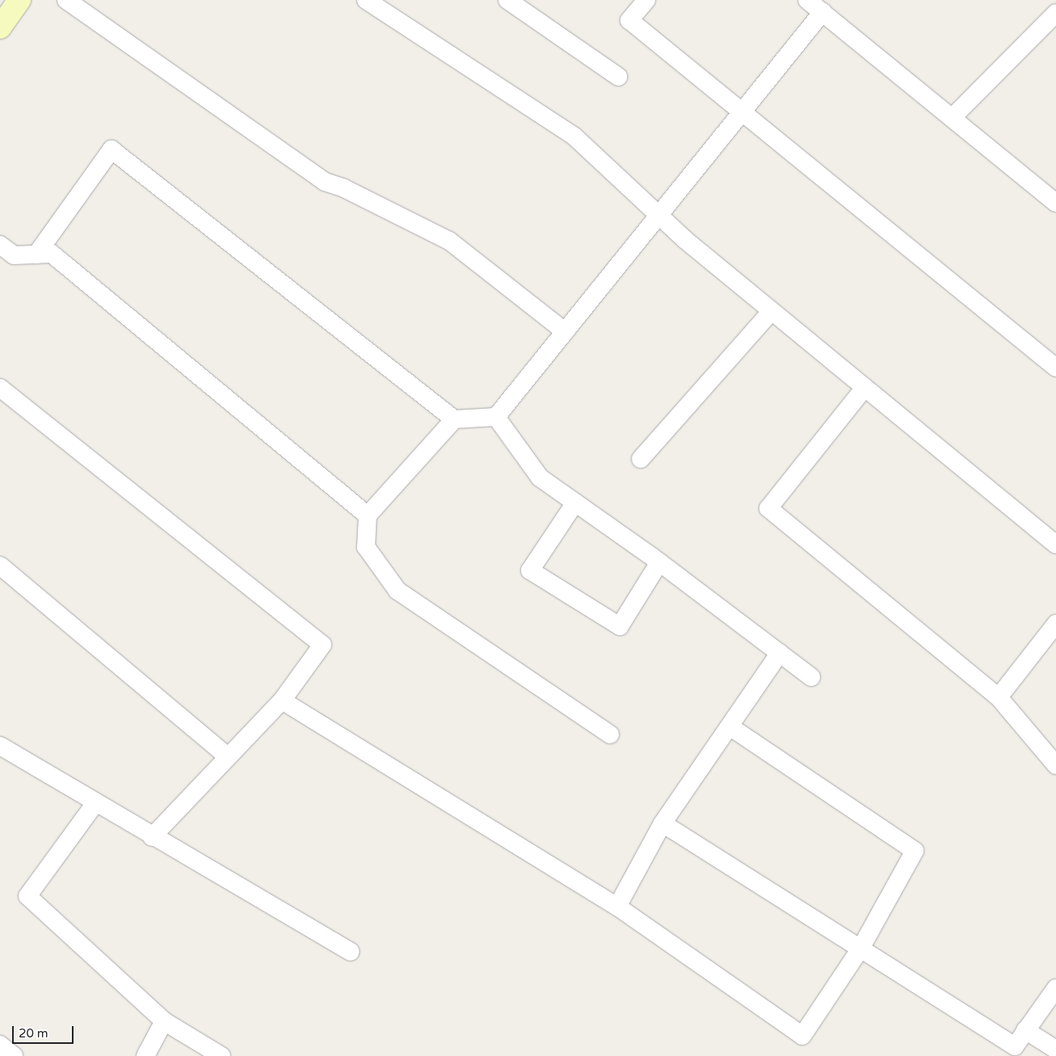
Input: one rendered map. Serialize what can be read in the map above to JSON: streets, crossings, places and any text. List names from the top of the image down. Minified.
{"scale_bar":"20 m"}
